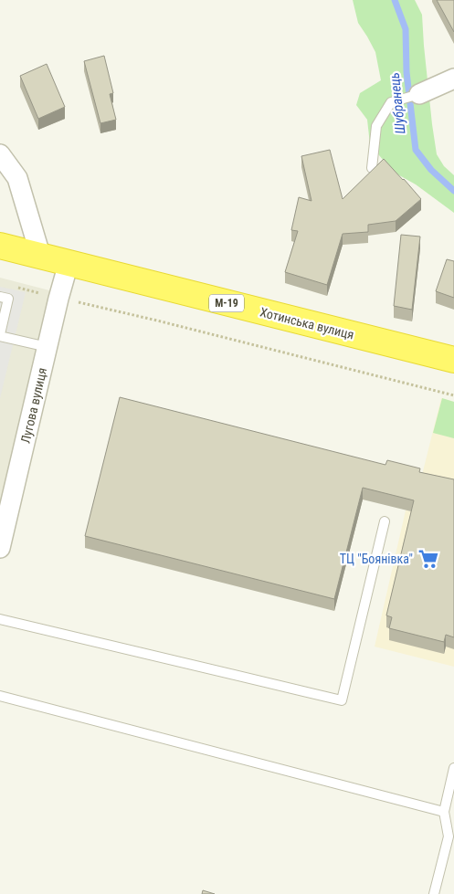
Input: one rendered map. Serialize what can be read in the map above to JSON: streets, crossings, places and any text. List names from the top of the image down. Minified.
{"streets":{"highway":["М-19","Хотинська вулиця"],"street":["Лугова вулиця"]},"crossings":[["Хотинська вулиця","Лугова вулиця"]],"water":["Шубранець"],"places":{"supermarket":["ТЦ \"Боянівка\""]}}
